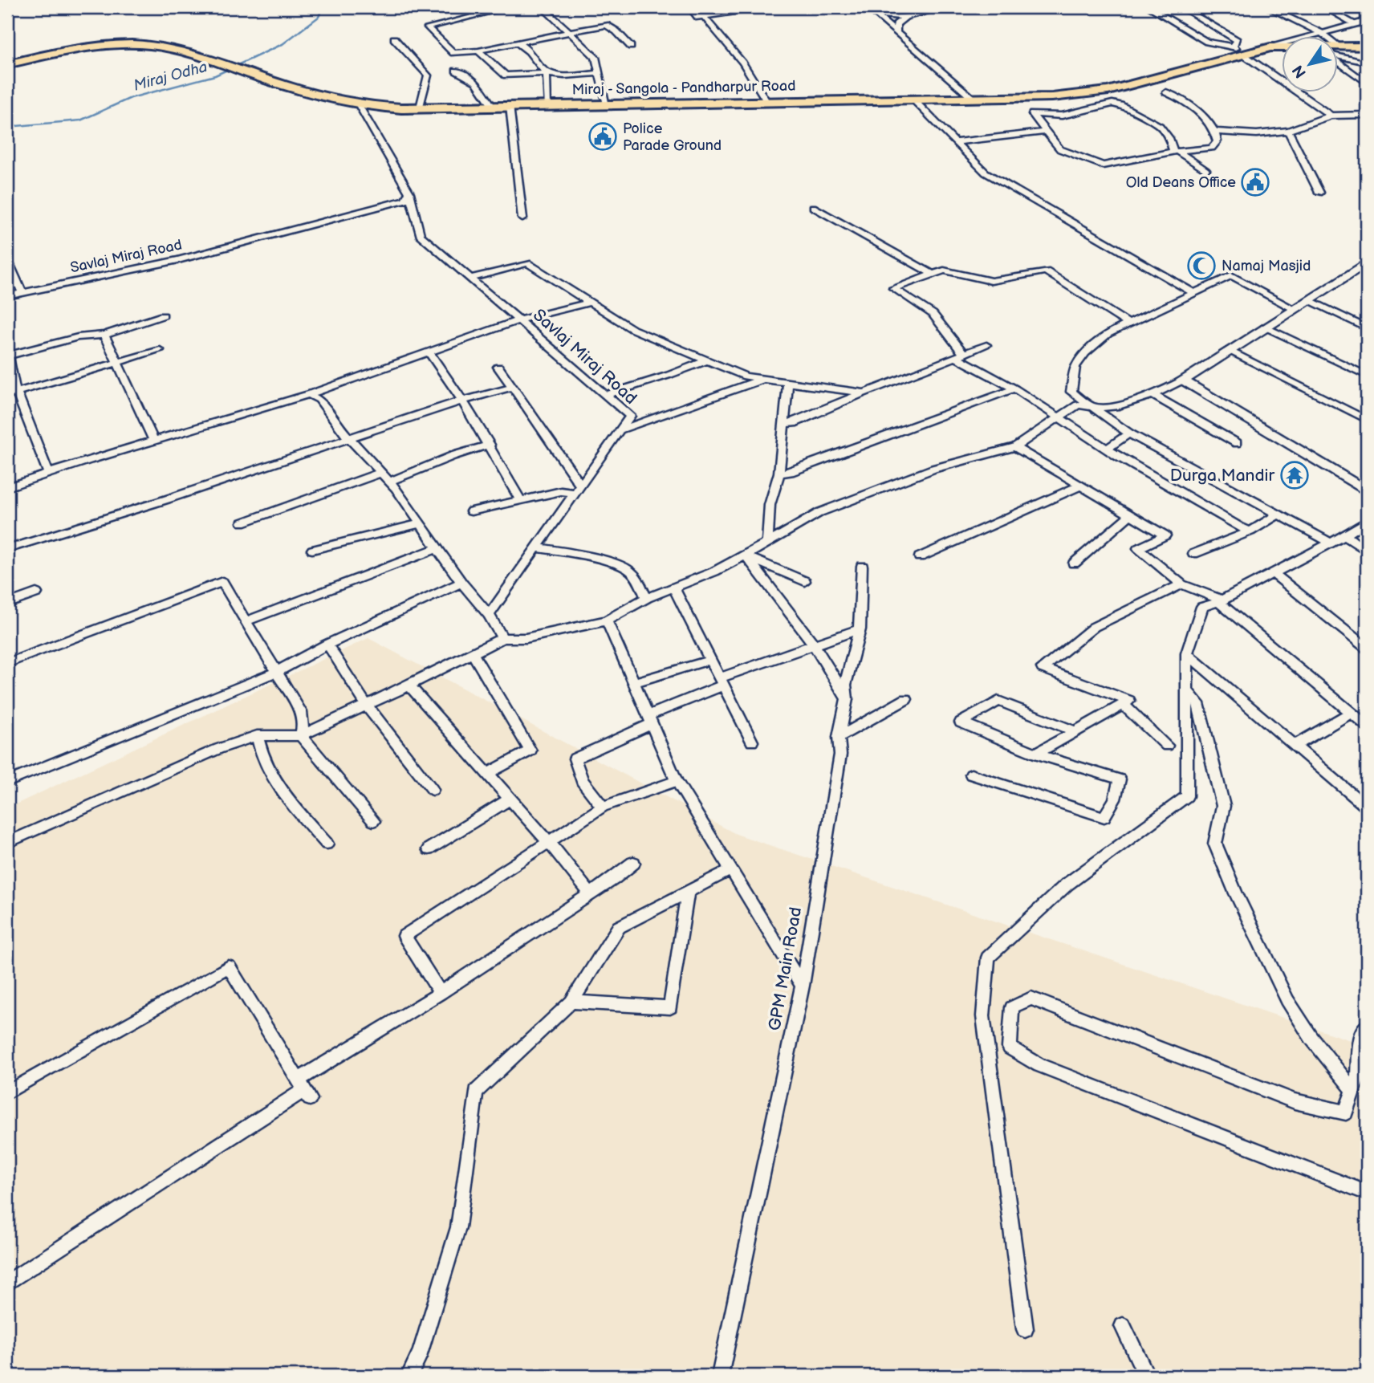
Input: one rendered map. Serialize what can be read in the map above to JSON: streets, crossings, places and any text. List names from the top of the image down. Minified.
{"streets":{"highway":["Miraj - Sangola - Pandharpur Road"],"street":["Savlaj Miraj Road","GPM Main Road"]},"crossings":[["Miraj - Sangola - Pandharpur Road","Savlaj Miraj Road"]],"water":["Miraj Odha"],"places":{"public building":["Police Parade Ground","Old Deans Office"],"mosque":["Namaj Masjid"],"temple":["Durga Mandir"]},"north":"bottom left"}
